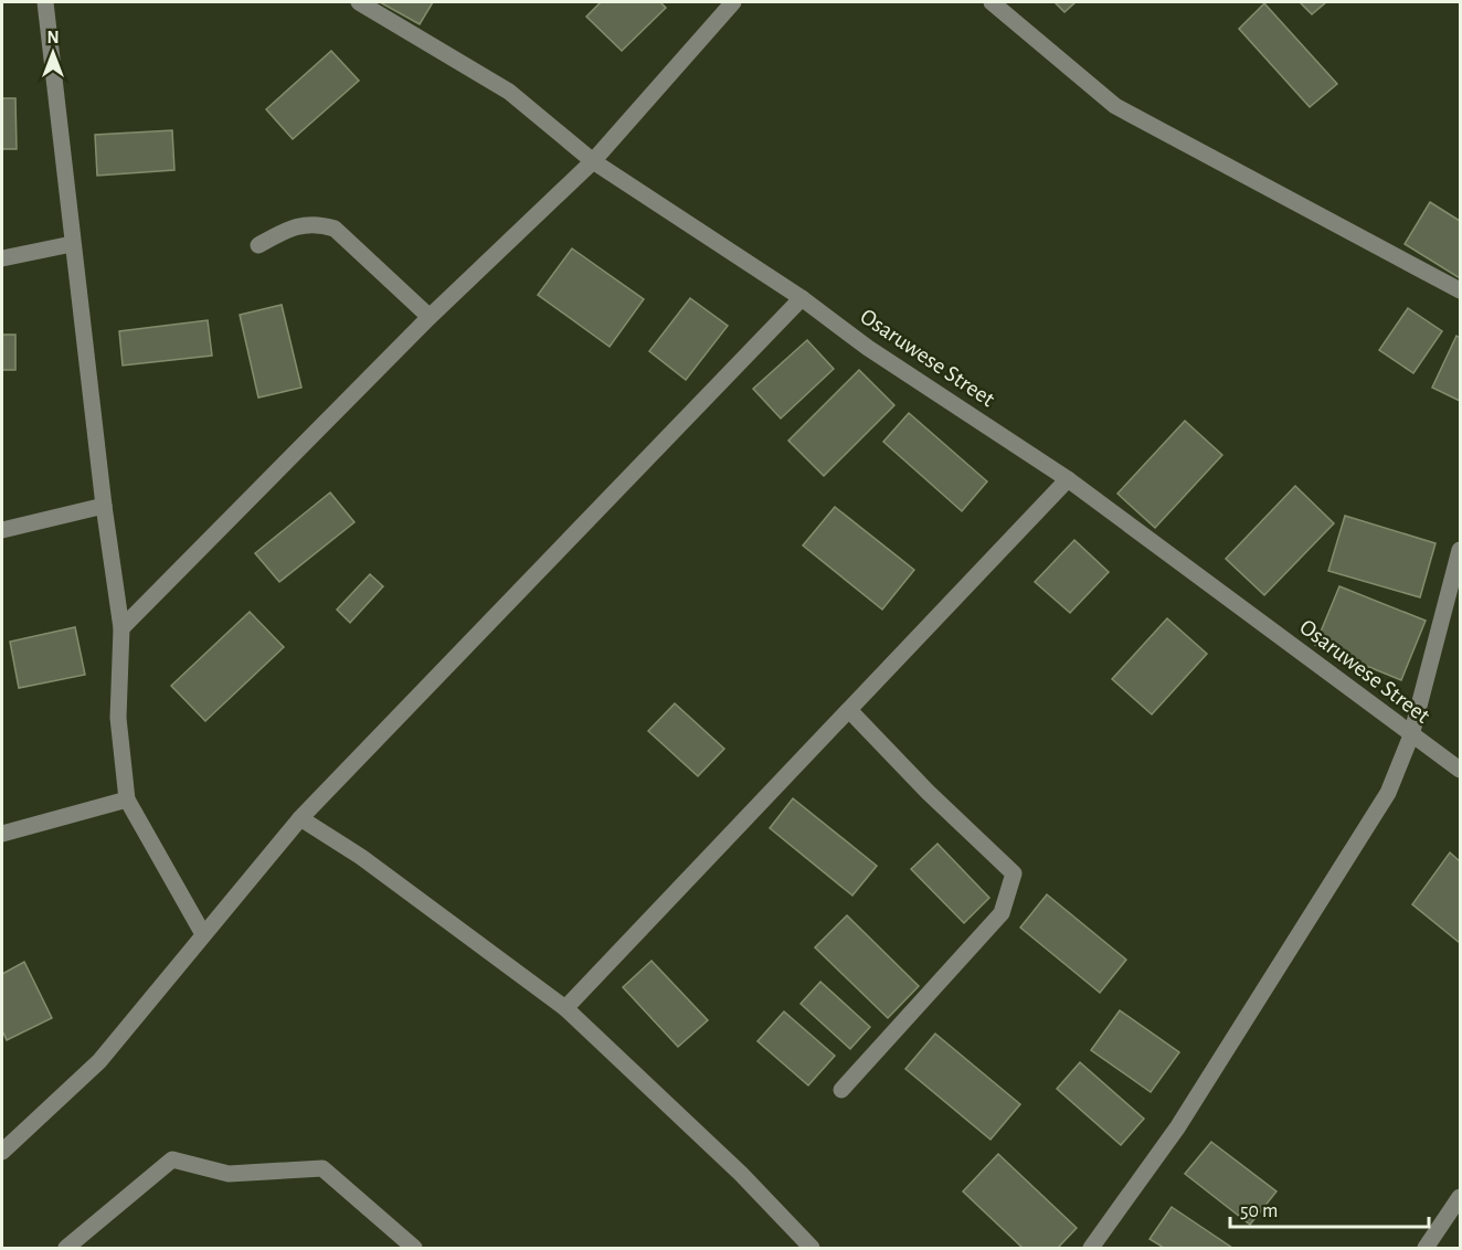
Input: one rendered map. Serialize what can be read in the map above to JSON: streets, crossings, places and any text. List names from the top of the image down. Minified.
{"streets":{"street":["Osaruwese Street"]},"scale_bar":"50 m","north":"top"}
